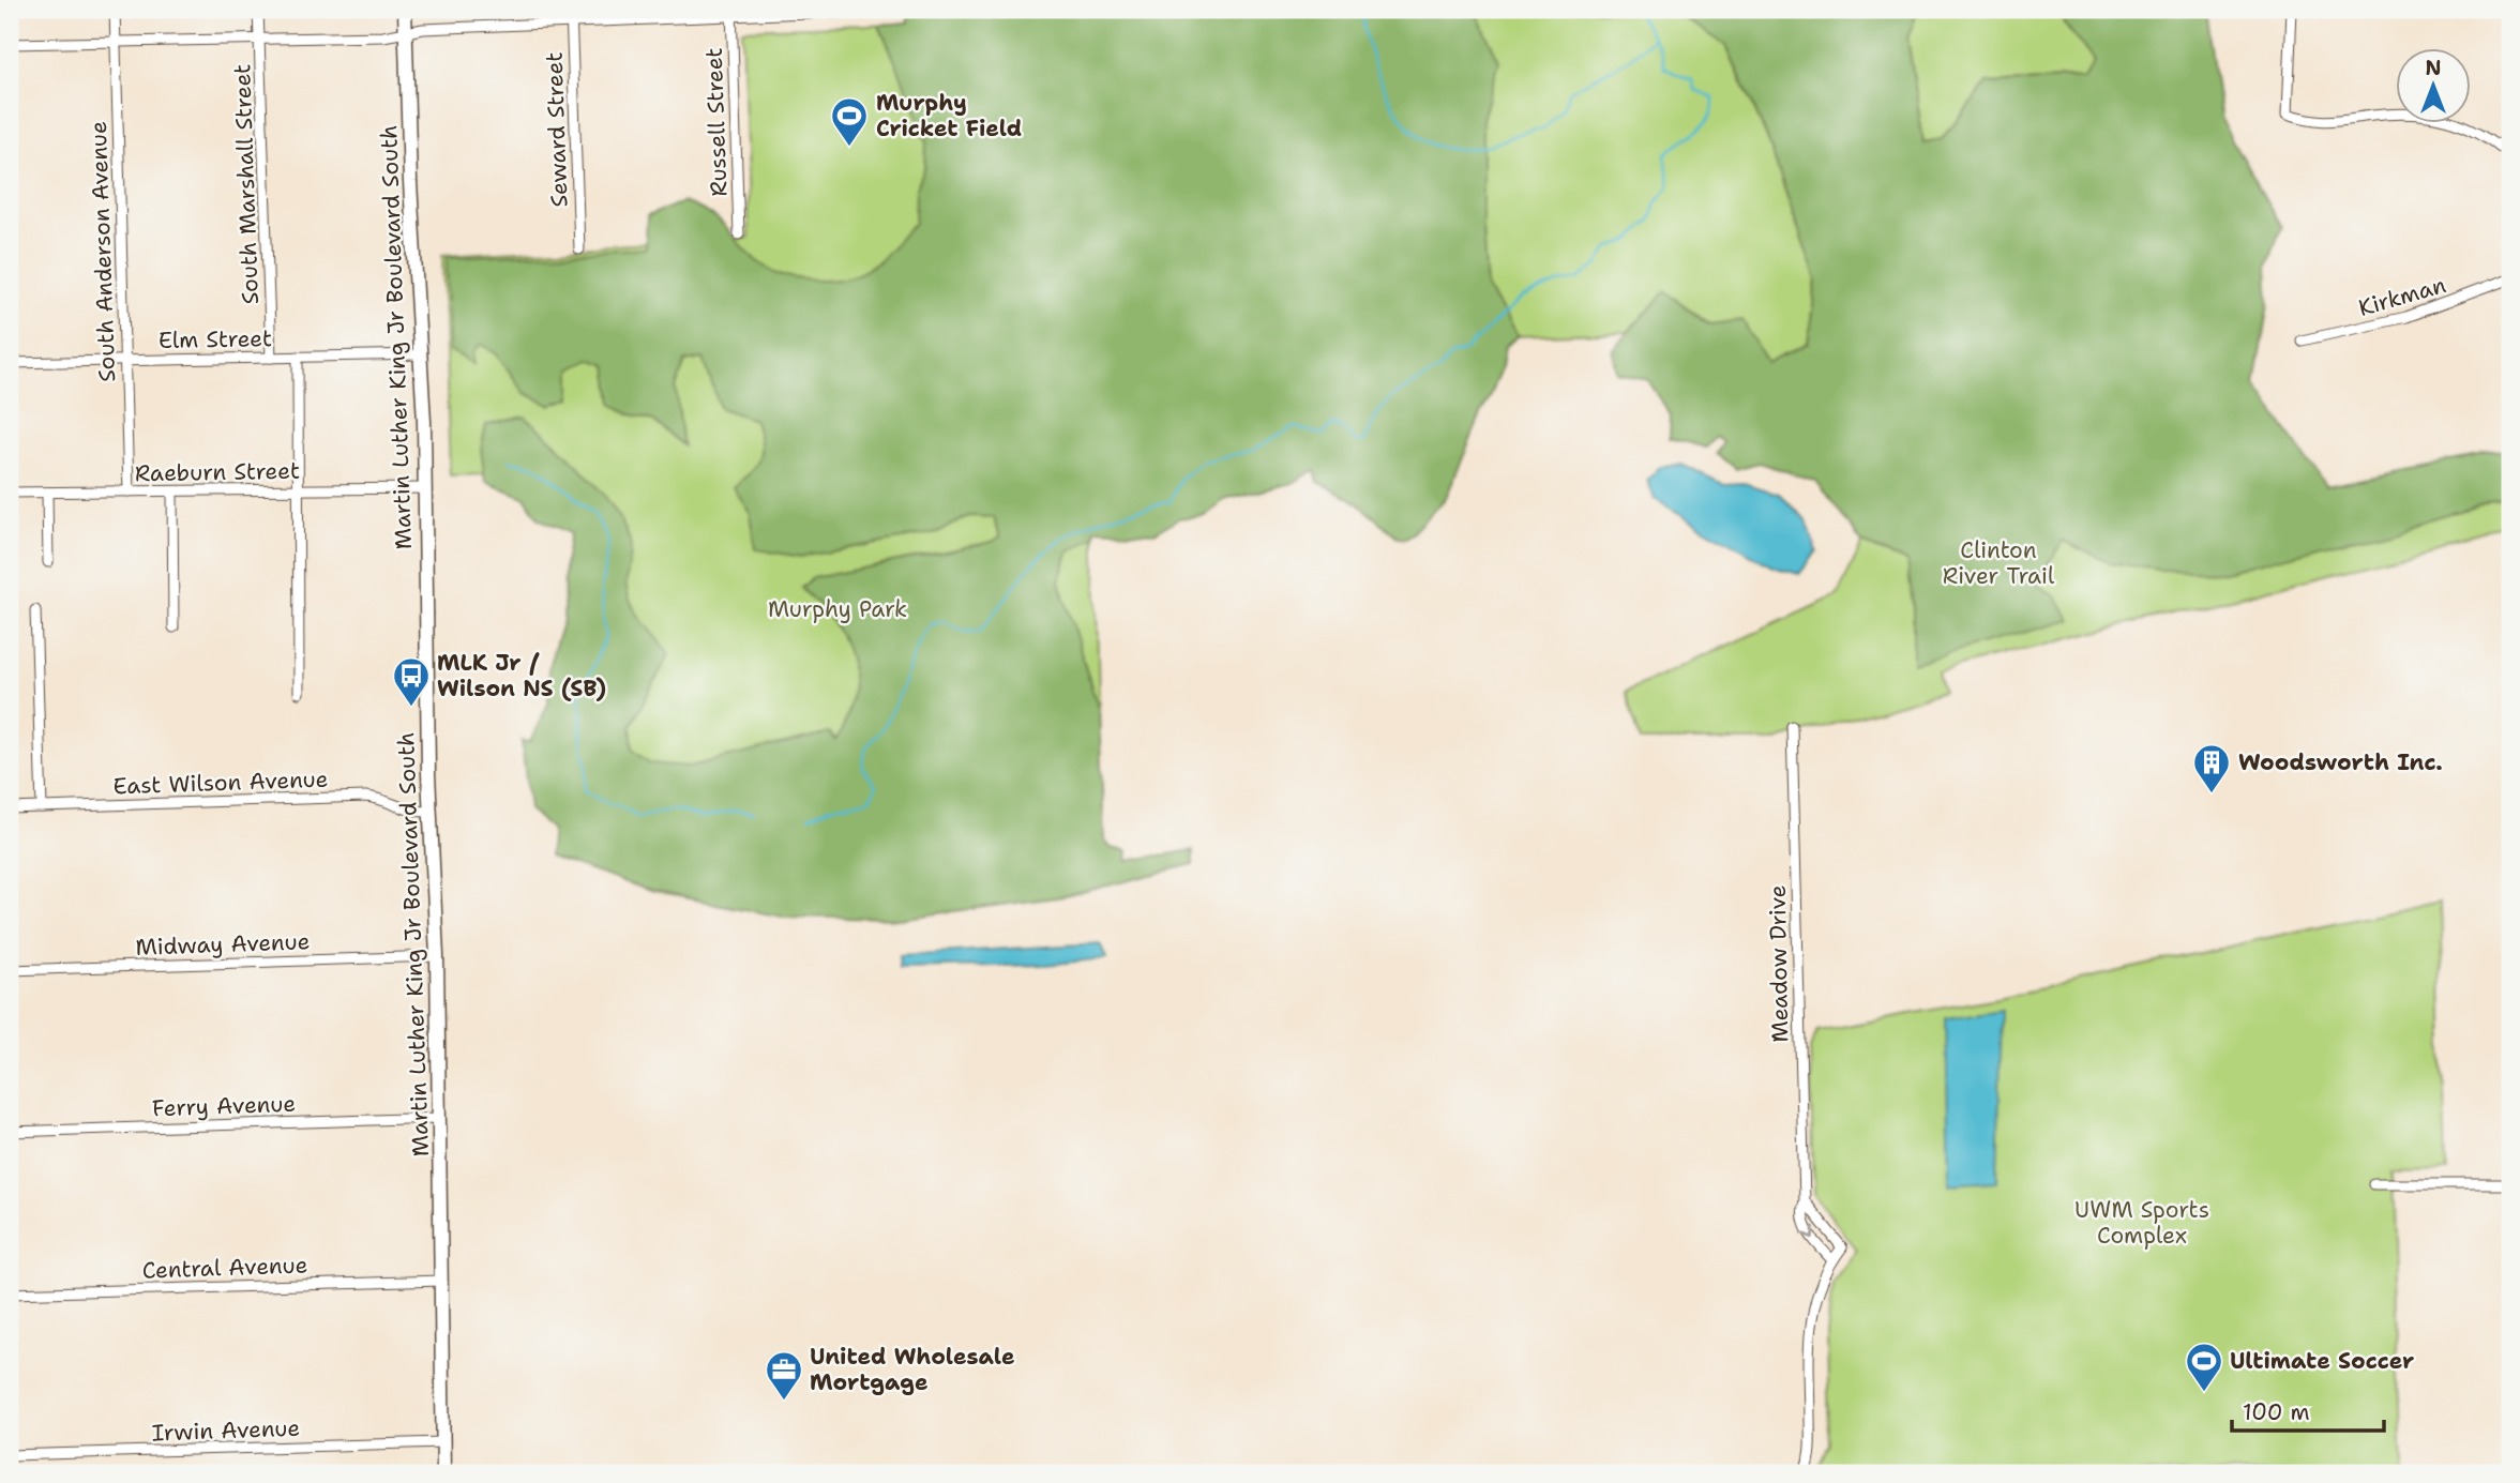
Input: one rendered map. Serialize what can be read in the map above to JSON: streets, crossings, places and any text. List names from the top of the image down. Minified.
{"streets":{"main road":["Martin Luther King Jr Boulevard South"],"street":["Russell Street","Seward Street","South Marshall Street","South Anderson Avenue","Kirkman","Elm Street","Raeburn Street","East Wilson Avenue","Midway Avenue","Meadow Drive","Ferry Avenue","Central Avenue","Irwin Avenue"]},"crossings":[["South Marshall Street","Elm Street"],["South Anderson Avenue","Elm Street"],["South Anderson Avenue","Raeburn Street"],["Martin Luther King Jr Boulevard South","Elm Street"],["Martin Luther King Jr Boulevard South","Raeburn Street"],["Martin Luther King Jr Boulevard South","East Wilson Avenue"],["Martin Luther King Jr Boulevard South","Midway Avenue"],["Martin Luther King Jr Boulevard South","Ferry Avenue"],["Martin Luther King Jr Boulevard South","Central Avenue"],["Martin Luther King Jr Boulevard South","Irwin Avenue"]],"parks":["Clinton River Trail","Murphy Park","UWM Sports Complex"],"places":{"sports":["Murphy Cricket Field","Ultimate Soccer"],"bus stop":["MLK Jr / Wilson NS (SB)"],"building":["Woodsworth Inc."],"office":["United Wholesale Mortgage"]},"scale_bar":"100 m","north":"top"}
